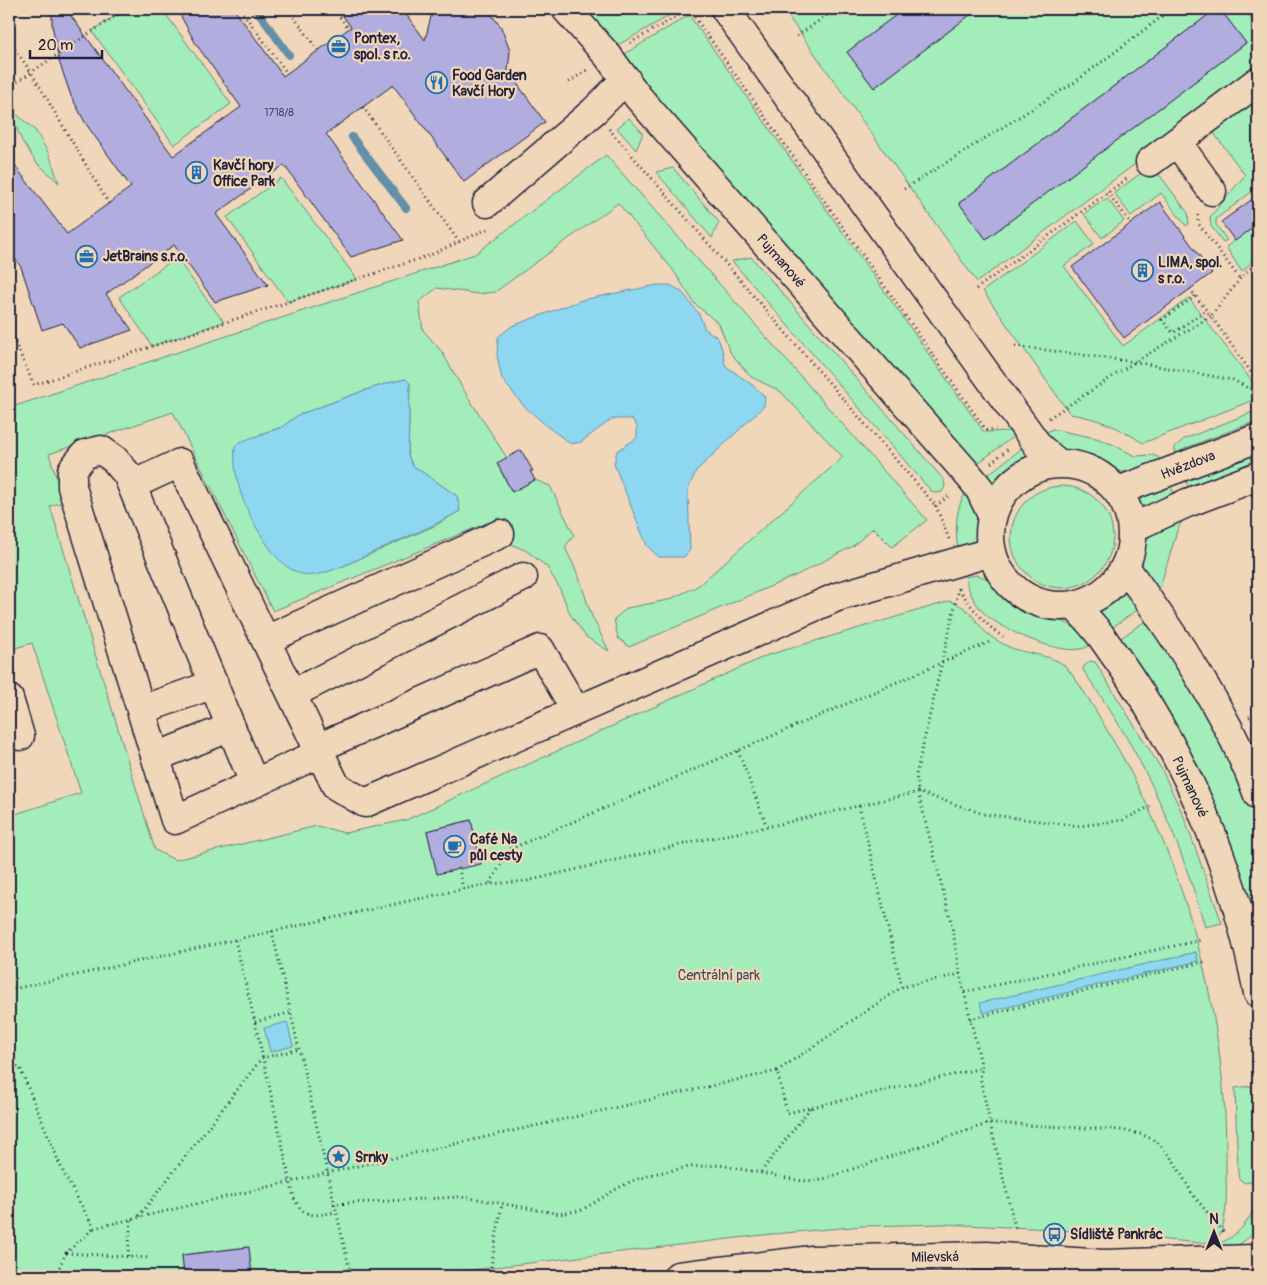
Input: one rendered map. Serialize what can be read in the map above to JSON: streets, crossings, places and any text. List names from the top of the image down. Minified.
{"streets":{"street":["Pujmanové","Hvězdova","Milevská"]},"crossings":[["Pujmanové","Hvězdova"]],"parks":["Centrální park"],"places":{"office":["Pontex, spol. s r.o.","JetBrains s.r.o."],"restaurant":["Food Garden Kavčí Hory"],"building":["Kavčí hory Office Park","LIMA, spol. s r.o."],"cafe":["Café Na půl cesty"],"place":["Srnky"],"bus stop":["Sídliště Pankrác"]},"house_numbers":["1718/8"],"scale_bar":"20 m","north":"top"}
